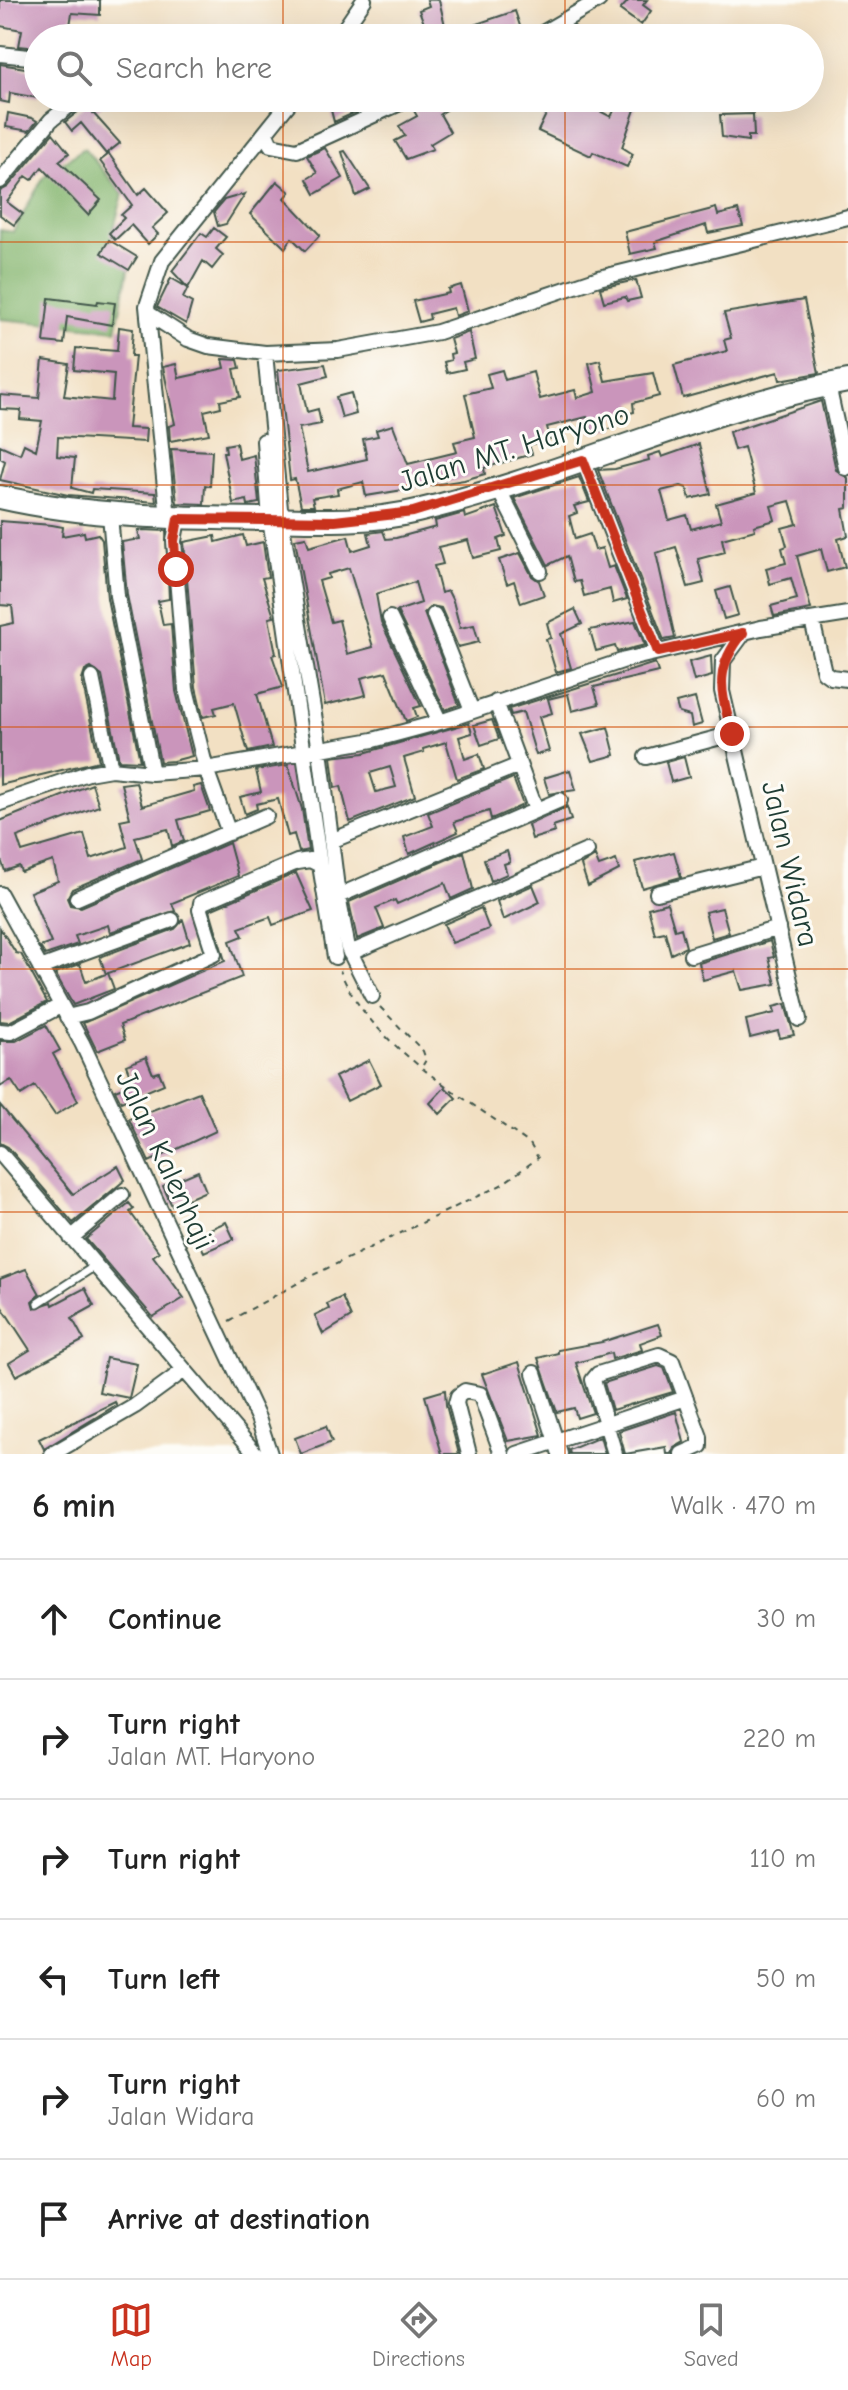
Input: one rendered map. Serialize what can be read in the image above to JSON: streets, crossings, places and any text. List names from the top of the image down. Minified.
{"streets":{"main road":["Jalan MT. Haryono"],"street":["Jalan Widara","Jalan Kalenhaji"]},"page":{"search":"Search here","heading":["6 min","Walk · 470 m"],"list":[["Continue","30 m"],["Turn right","Jalan MT. Haryono","220 m"],["Turn right","110 m"],["Turn left","50 m"],["Turn right","Jalan Widara","60 m"],"Arrive at destination"],"nav":["Map","Directions","Saved"]}}
